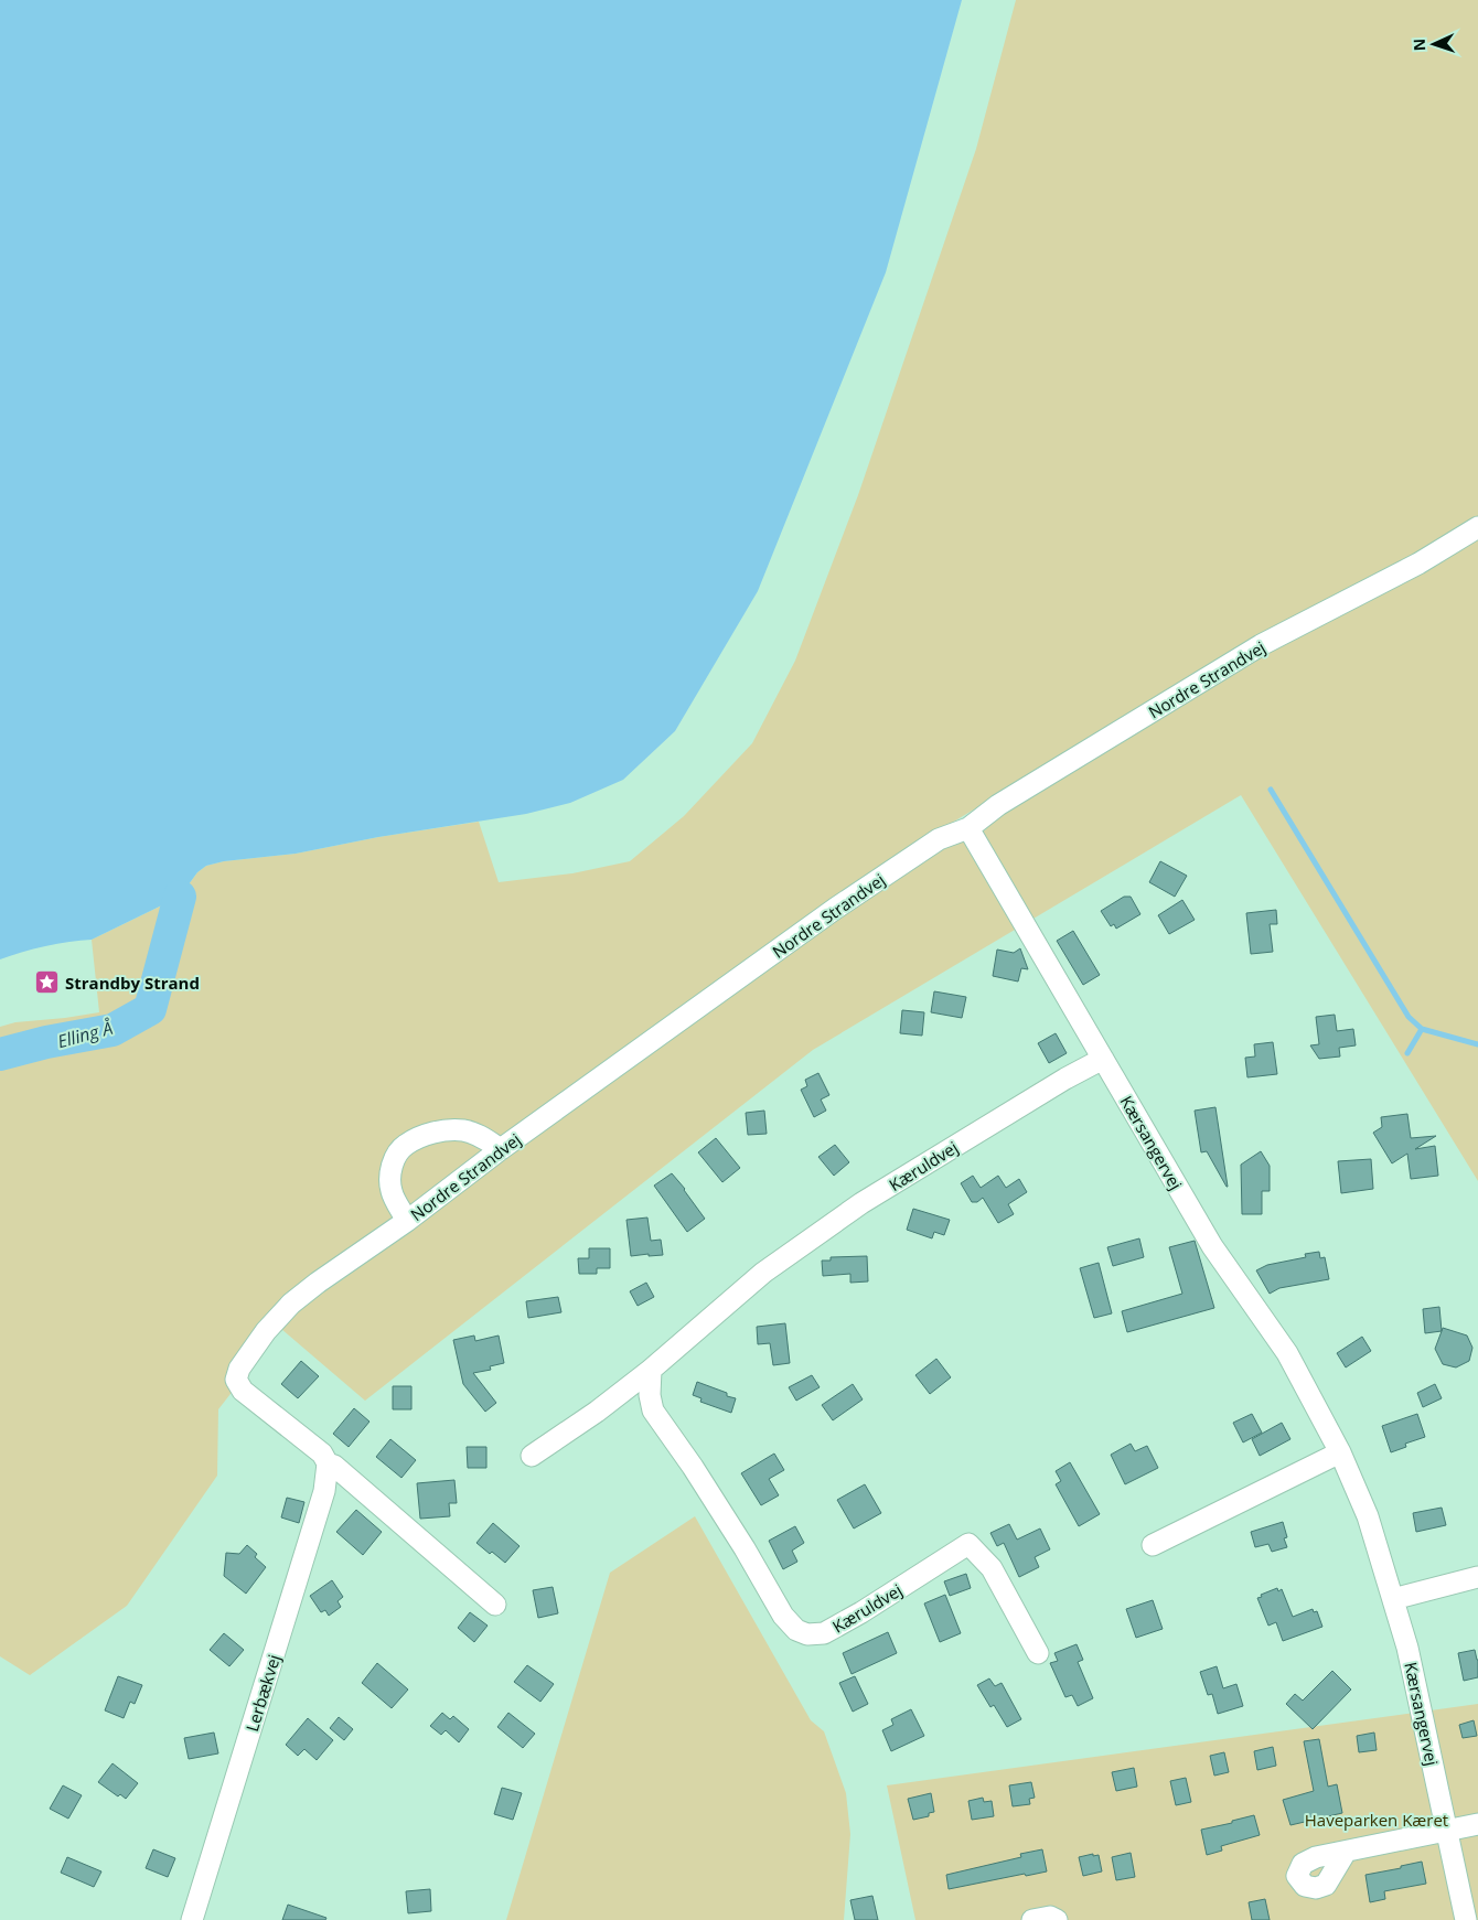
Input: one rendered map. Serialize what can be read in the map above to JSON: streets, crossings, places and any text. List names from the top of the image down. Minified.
{"streets":{"street":["Nordre Strandvej","Kærsangervej","Kæruldvej","Lerbækvej"]},"crossings":[["Nordre Strandvej","Kærsangervej"],["Nordre Strandvej","Lerbækvej"],["Kærsangervej","Kæruldvej"]],"water":["Elling Å"],"parks":["Haveparken Kæret"],"places":{"place":["Strandby Strand"]},"north":"left"}
